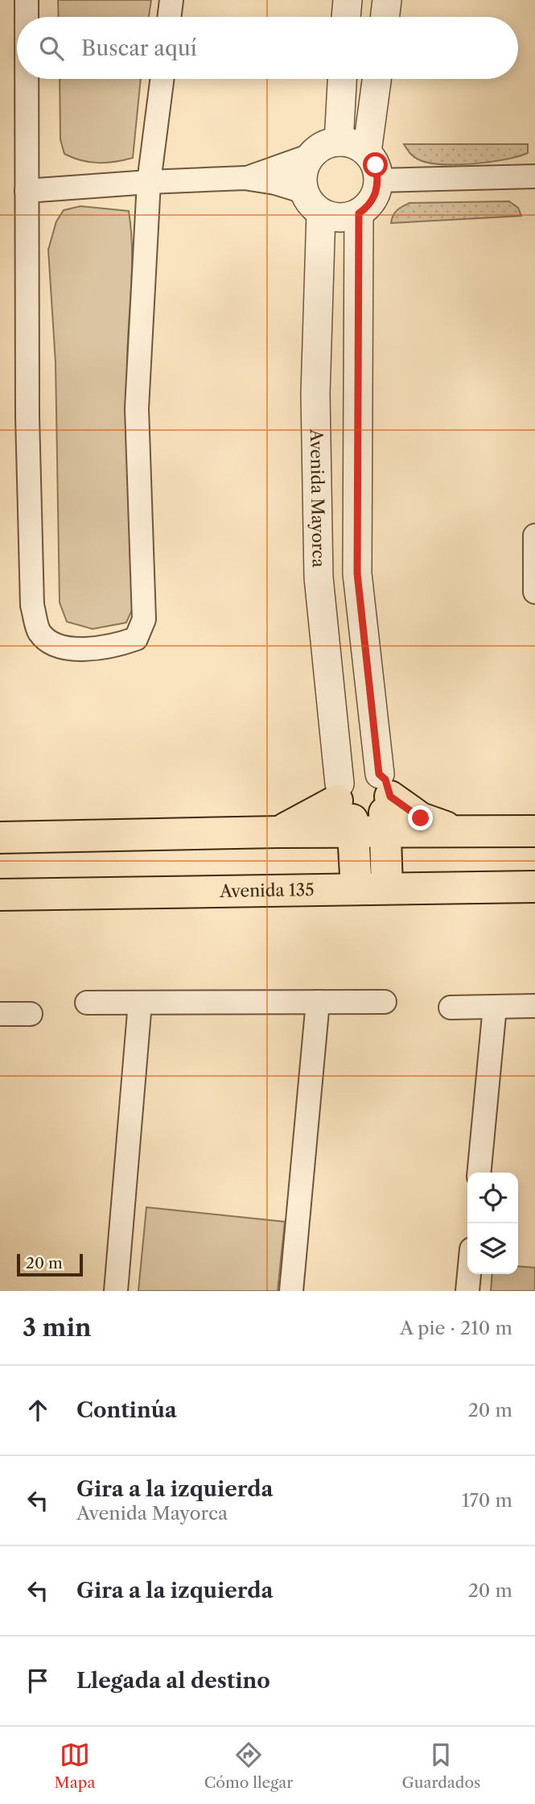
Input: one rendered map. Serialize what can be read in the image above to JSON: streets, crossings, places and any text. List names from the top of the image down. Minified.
{"streets":{"main road":["Avenida 135"],"street":["Avenida Mayorca"]},"scale_bar":"20 m","page":{"search":"Buscar aquí","scale":"20 m","heading":["3 min","A pie · 210 m"],"list":[["Continúa","20 m"],["Gira a la izquierda","Avenida Mayorca","170 m"],["Gira a la izquierda","20 m"],"Llegada al destino"],"nav":["Mapa","Cómo llegar","Guardados"]}}
